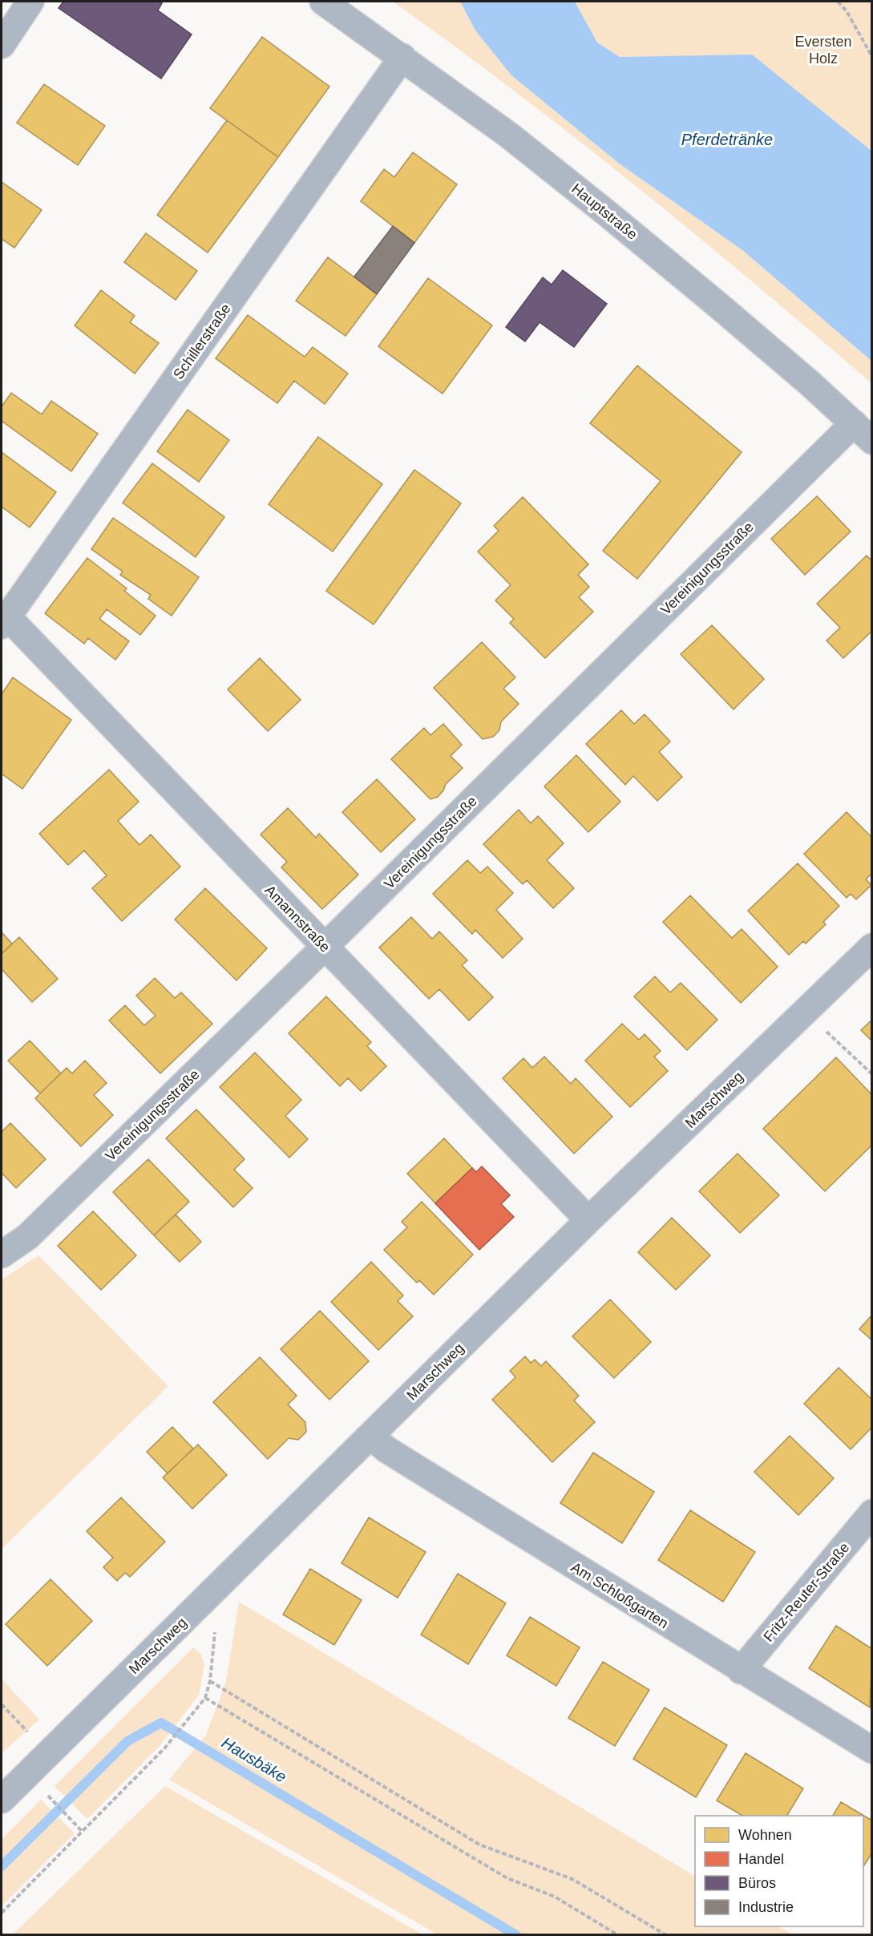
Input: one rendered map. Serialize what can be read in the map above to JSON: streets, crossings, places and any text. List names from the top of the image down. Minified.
{"streets":{"street":["Hauptstraße","Schillerstraße","Vereinigungsstraße","Amannstraße","Marschweg","Fritz-Reuter-Straße","Am Schloßgarten"]},"crossings":[["Hauptstraße","Schillerstraße"],["Hauptstraße","Vereinigungsstraße"],["Schillerstraße","Amannstraße"],["Vereinigungsstraße","Amannstraße"],["Amannstraße","Marschweg"],["Marschweg","Am Schloßgarten"],["Fritz-Reuter-Straße","Am Schloßgarten"]],"water":["Pferdetränke","Hausbäke"],"parks":["Eversten Holz"],"legend":["Wohnen","Handel","Büros","Industrie"]}
